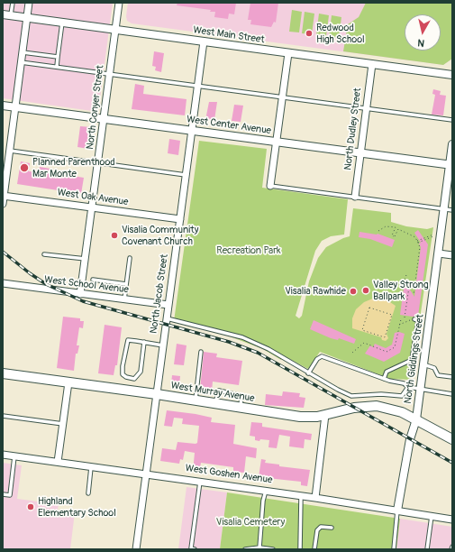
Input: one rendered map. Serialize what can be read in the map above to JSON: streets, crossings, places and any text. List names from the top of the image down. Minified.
{"streets":{"main road":["West Murray Avenue"],"street":["West Main Street","North Conyer Street","West Center Avenue","North Dudley Street","West Oak Avenue","West School Avenue","North Jacob Street","North Giddings Street","West Goshen Avenue"]},"crossings":[["West Main Street","North Conyer Street"],["West Main Street","North Dudley Street"],["West Main Street","North Jacob Street"],["North Conyer Street","West Center Avenue"],["North Conyer Street","West Oak Avenue"],["North Conyer Street","West School Avenue"],["West Center Avenue","North Dudley Street"],["West Center Avenue","North Jacob Street"],["West Center Avenue","North Giddings Street"],["West Oak Avenue","North Jacob Street"],["West School Avenue","North Jacob Street"],["North Jacob Street","West Murray Avenue"],["North Jacob Street","West Goshen Avenue"],["North Giddings Street","West Murray Avenue"],["North Giddings Street","West Goshen Avenue"]],"parks":["Recreation Park","Visalia Cemetery"],"places":["Redwood High School","Planned Parenthood Mar Monte","Visalia Community Covenant Church","Valley Strong Ballpark","Visalia Rawhide","Highland Elementary School"],"north":"bottom"}
